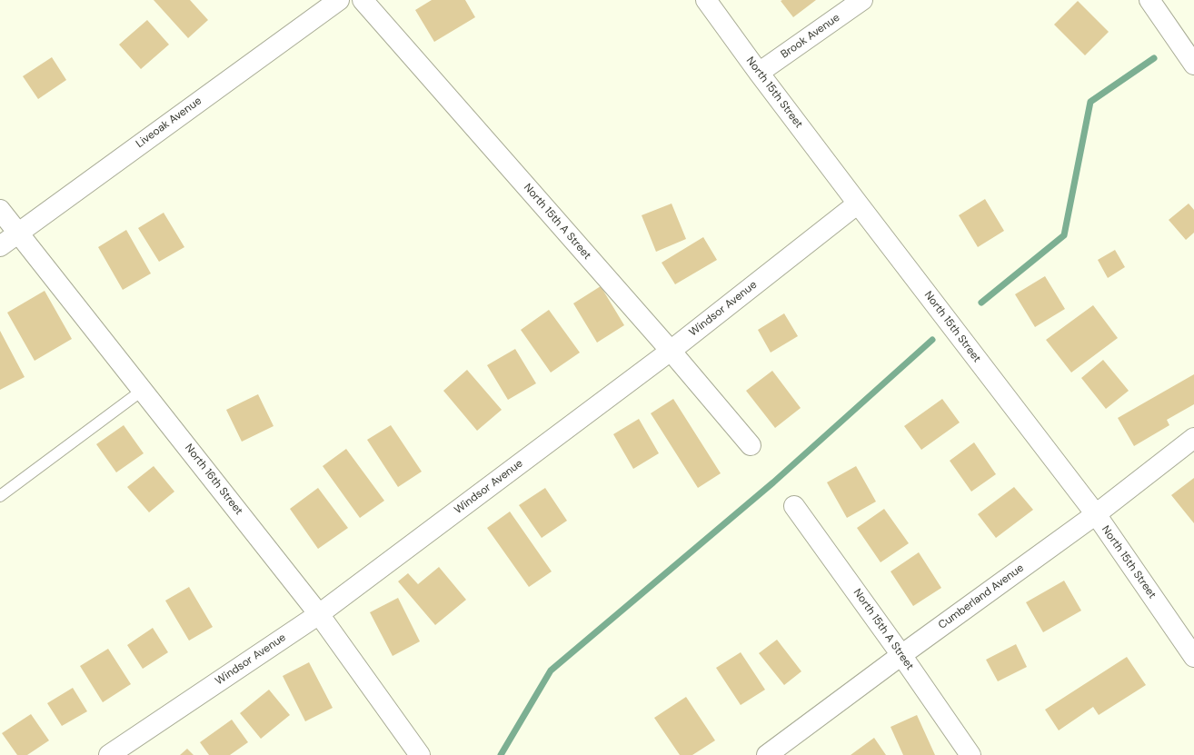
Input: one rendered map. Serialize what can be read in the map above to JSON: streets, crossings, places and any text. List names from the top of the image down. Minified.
{"streets":{"street":["Brook Avenue","North 15th Street","Liveoak Avenue","North 15th A Street","Windsor Avenue","North 16th Street","Cumberland Avenue"]},"crossings":[["Brook Avenue","North 15th Street"],["North 15th Street","Windsor Avenue"],["North 15th Street","Cumberland Avenue"],["Liveoak Avenue","North 16th Street"],["North 15th A Street","Windsor Avenue"],["North 15th A Street","Cumberland Avenue"],["Windsor Avenue","North 16th Street"]]}
